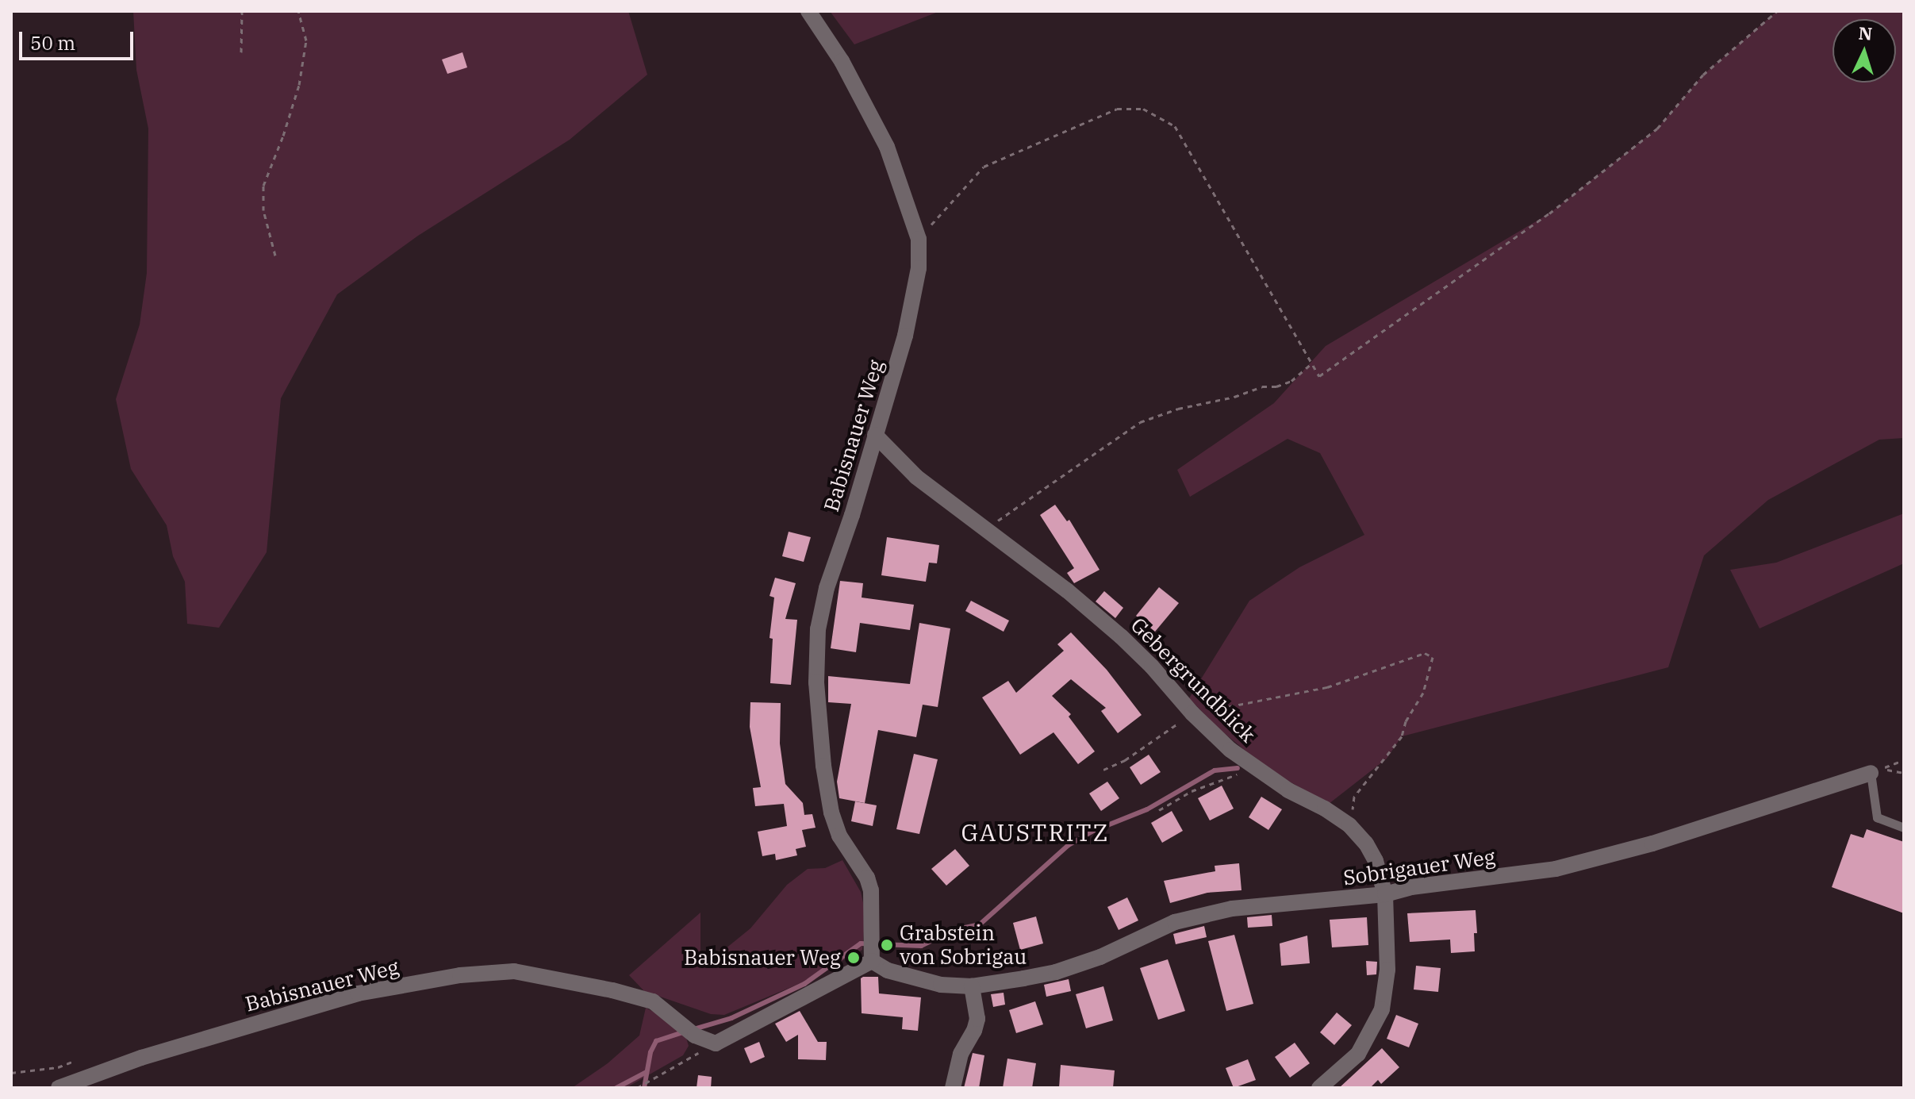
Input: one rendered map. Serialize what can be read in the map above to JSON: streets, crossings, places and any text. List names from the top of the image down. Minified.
{"streets":{"street":["Babisnauer Weg","Gebergrundblick","Sobrigauer Weg"]},"crossings":[["Babisnauer Weg","Gebergrundblick"],["Gebergrundblick","Sobrigauer Weg"]],"districts":["GAUSTRITZ"],"places":["Grabstein von Sobrigau","Babisnauer Weg"],"scale_bar":"50 m","north":"top"}
